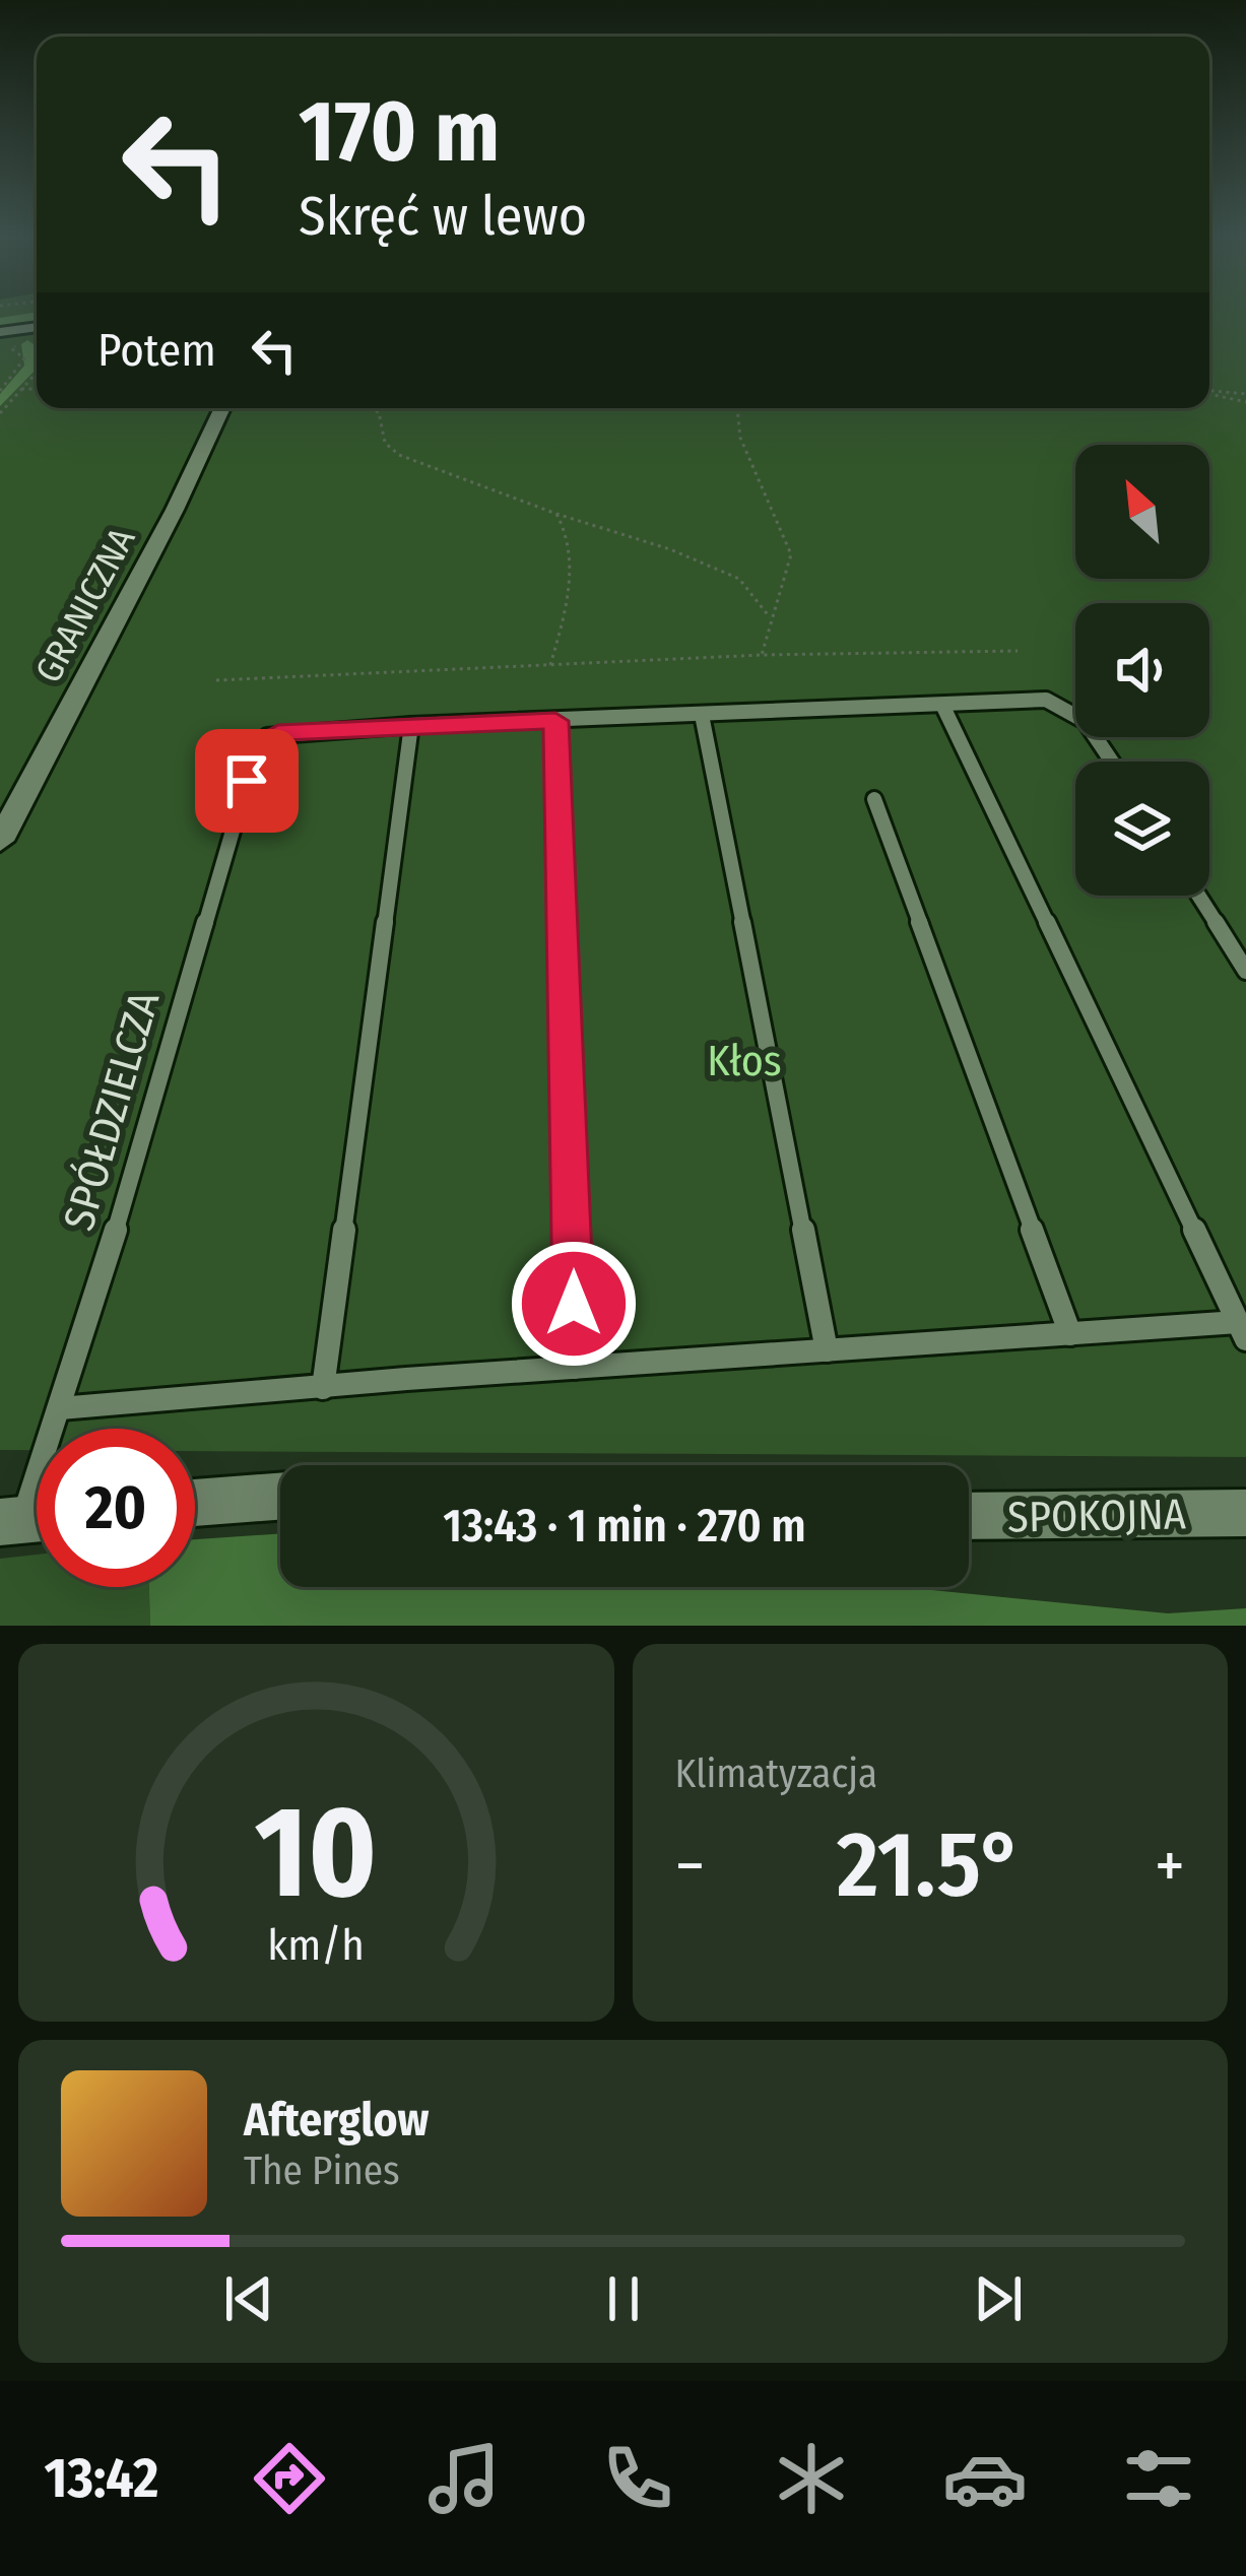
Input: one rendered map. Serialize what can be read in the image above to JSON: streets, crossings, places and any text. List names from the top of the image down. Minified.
{"streets":{"street":["GRANICZNA","SPOKOJNA"],"lane":["SPÓŁDZIELCZA"]},"parks":["Kłos"],"north":"top left","page":{"turn":["170 m","Skręć w lewo"],"then":"Potem","limit":"20","trip":"13:43 · 1 min · 270 m","tile":"Klimatyzacja","heat":["−","21.5°","+"],"song":["Afterglow","The Pines"],"tabs":"13:42","gauge":["10","km/h"]}}
